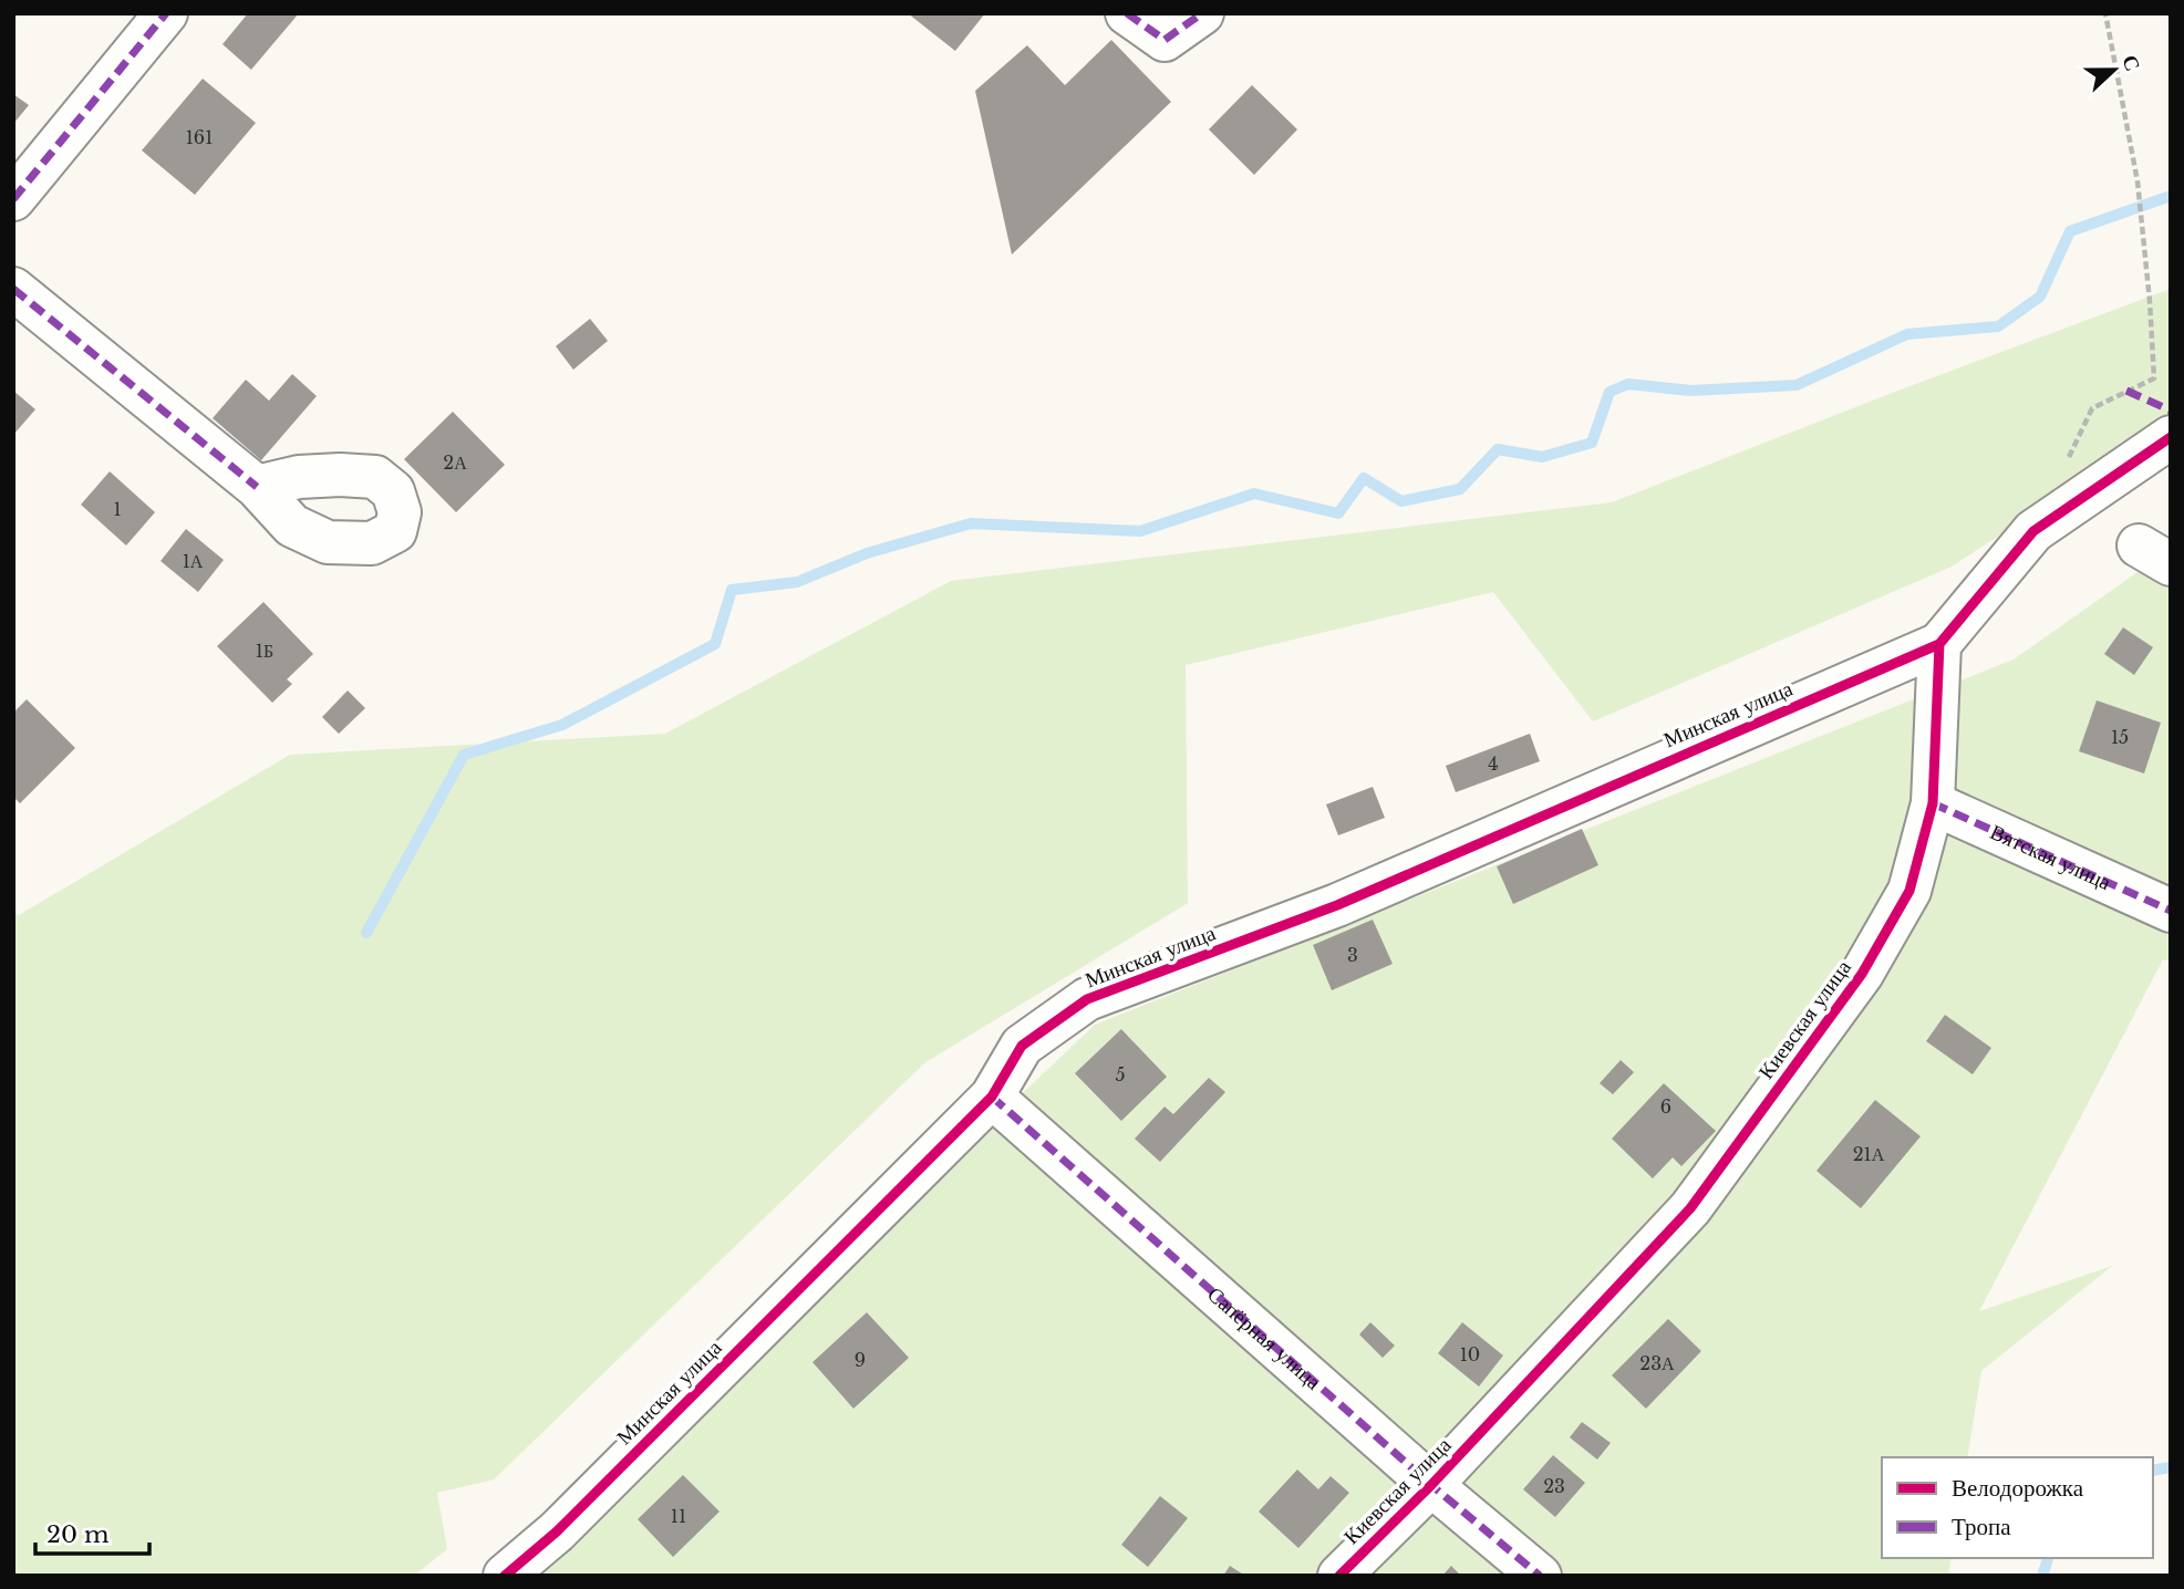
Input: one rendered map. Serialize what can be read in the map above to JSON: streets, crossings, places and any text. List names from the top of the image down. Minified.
{"streets":{"street":["Минская улица","Вятская улица","Киевская улица","Сапёрная улица"]},"crossings":[["Минская улица","Киевская улица"],["Минская улица","Сапёрная улица"],["Вятская улица","Киевская улица"],["Киевская улица","Сапёрная улица"]],"house_numbers":["161","2А","1","1А","1Б","15","4","3","5","6","21А","10","9","23А","23","11"],"legend":["Велодорожка","Тропа"],"scale_bar":"20 m","north":"right"}
